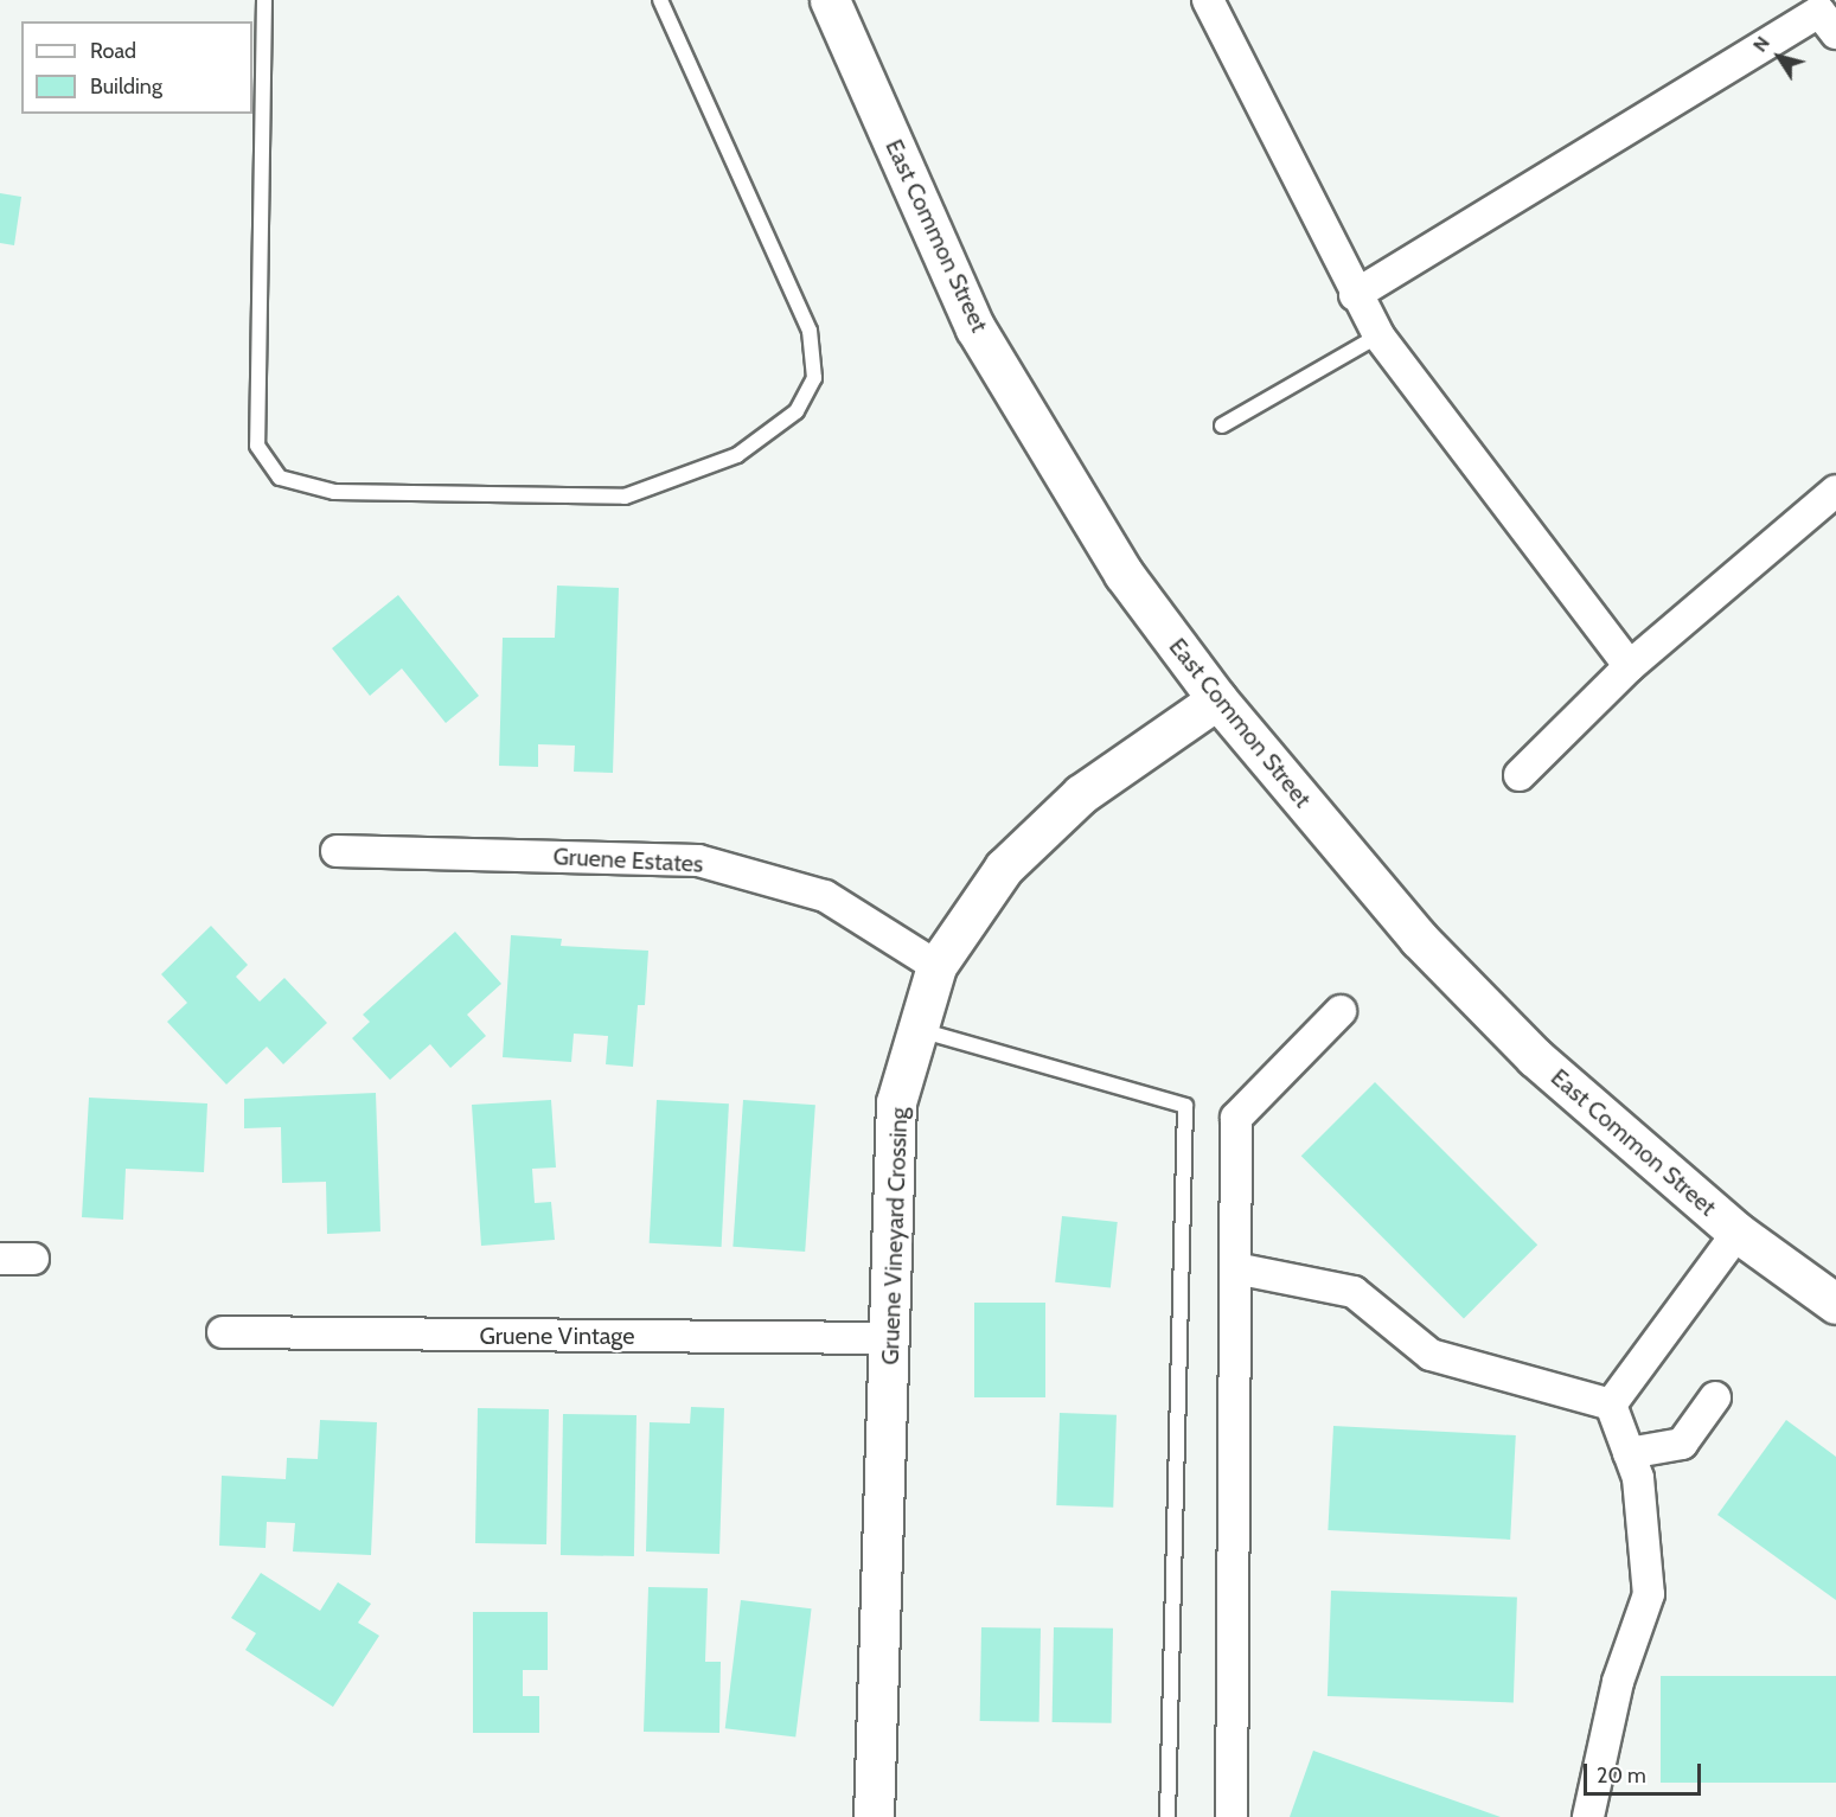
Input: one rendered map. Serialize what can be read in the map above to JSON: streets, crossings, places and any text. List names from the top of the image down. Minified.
{"streets":{"main road":["East Common Street","Gruene Vineyard Crossing"],"street":["Gruene Estates","Gruene Vintage"]},"crossings":[["East Common Street","Gruene Vineyard Crossing"],["Gruene Estates","Gruene Vineyard Crossing"],["Gruene Vineyard Crossing","Gruene Vintage"]],"legend":["Road","Building"],"scale_bar":"20 m","north":"top left"}
